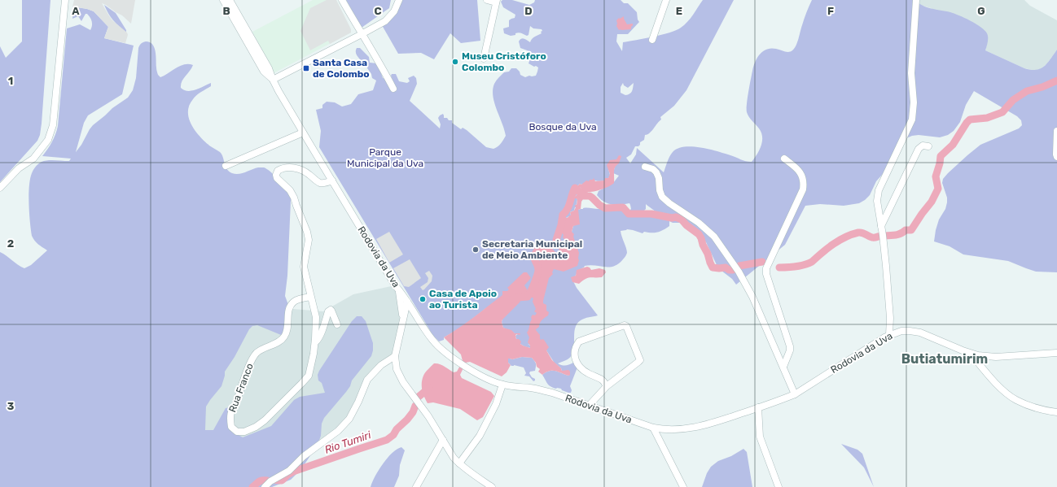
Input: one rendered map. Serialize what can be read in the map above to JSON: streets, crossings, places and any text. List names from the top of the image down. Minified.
{"streets":{"street":["Rodovia da Uva","Rua Franco"]},"crossings":[["Rodovia da Uva","Rua Franco"]],"districts":["Butiatumirim"],"water":["Rio Tumiri"],"parks":["Bosque da Uva","Parque Municipal da Uva"],"places":{"other":["Museu Cristóforo Colombo","Secretaria Municipal de Meio Ambiente","Casa de Apoio ao Turista"],"transit":["Santa Casa de Colombo"]},"grid":{"columns":["A","B","C","D","E","F","G"],"rows":["1","2","3"]}}
